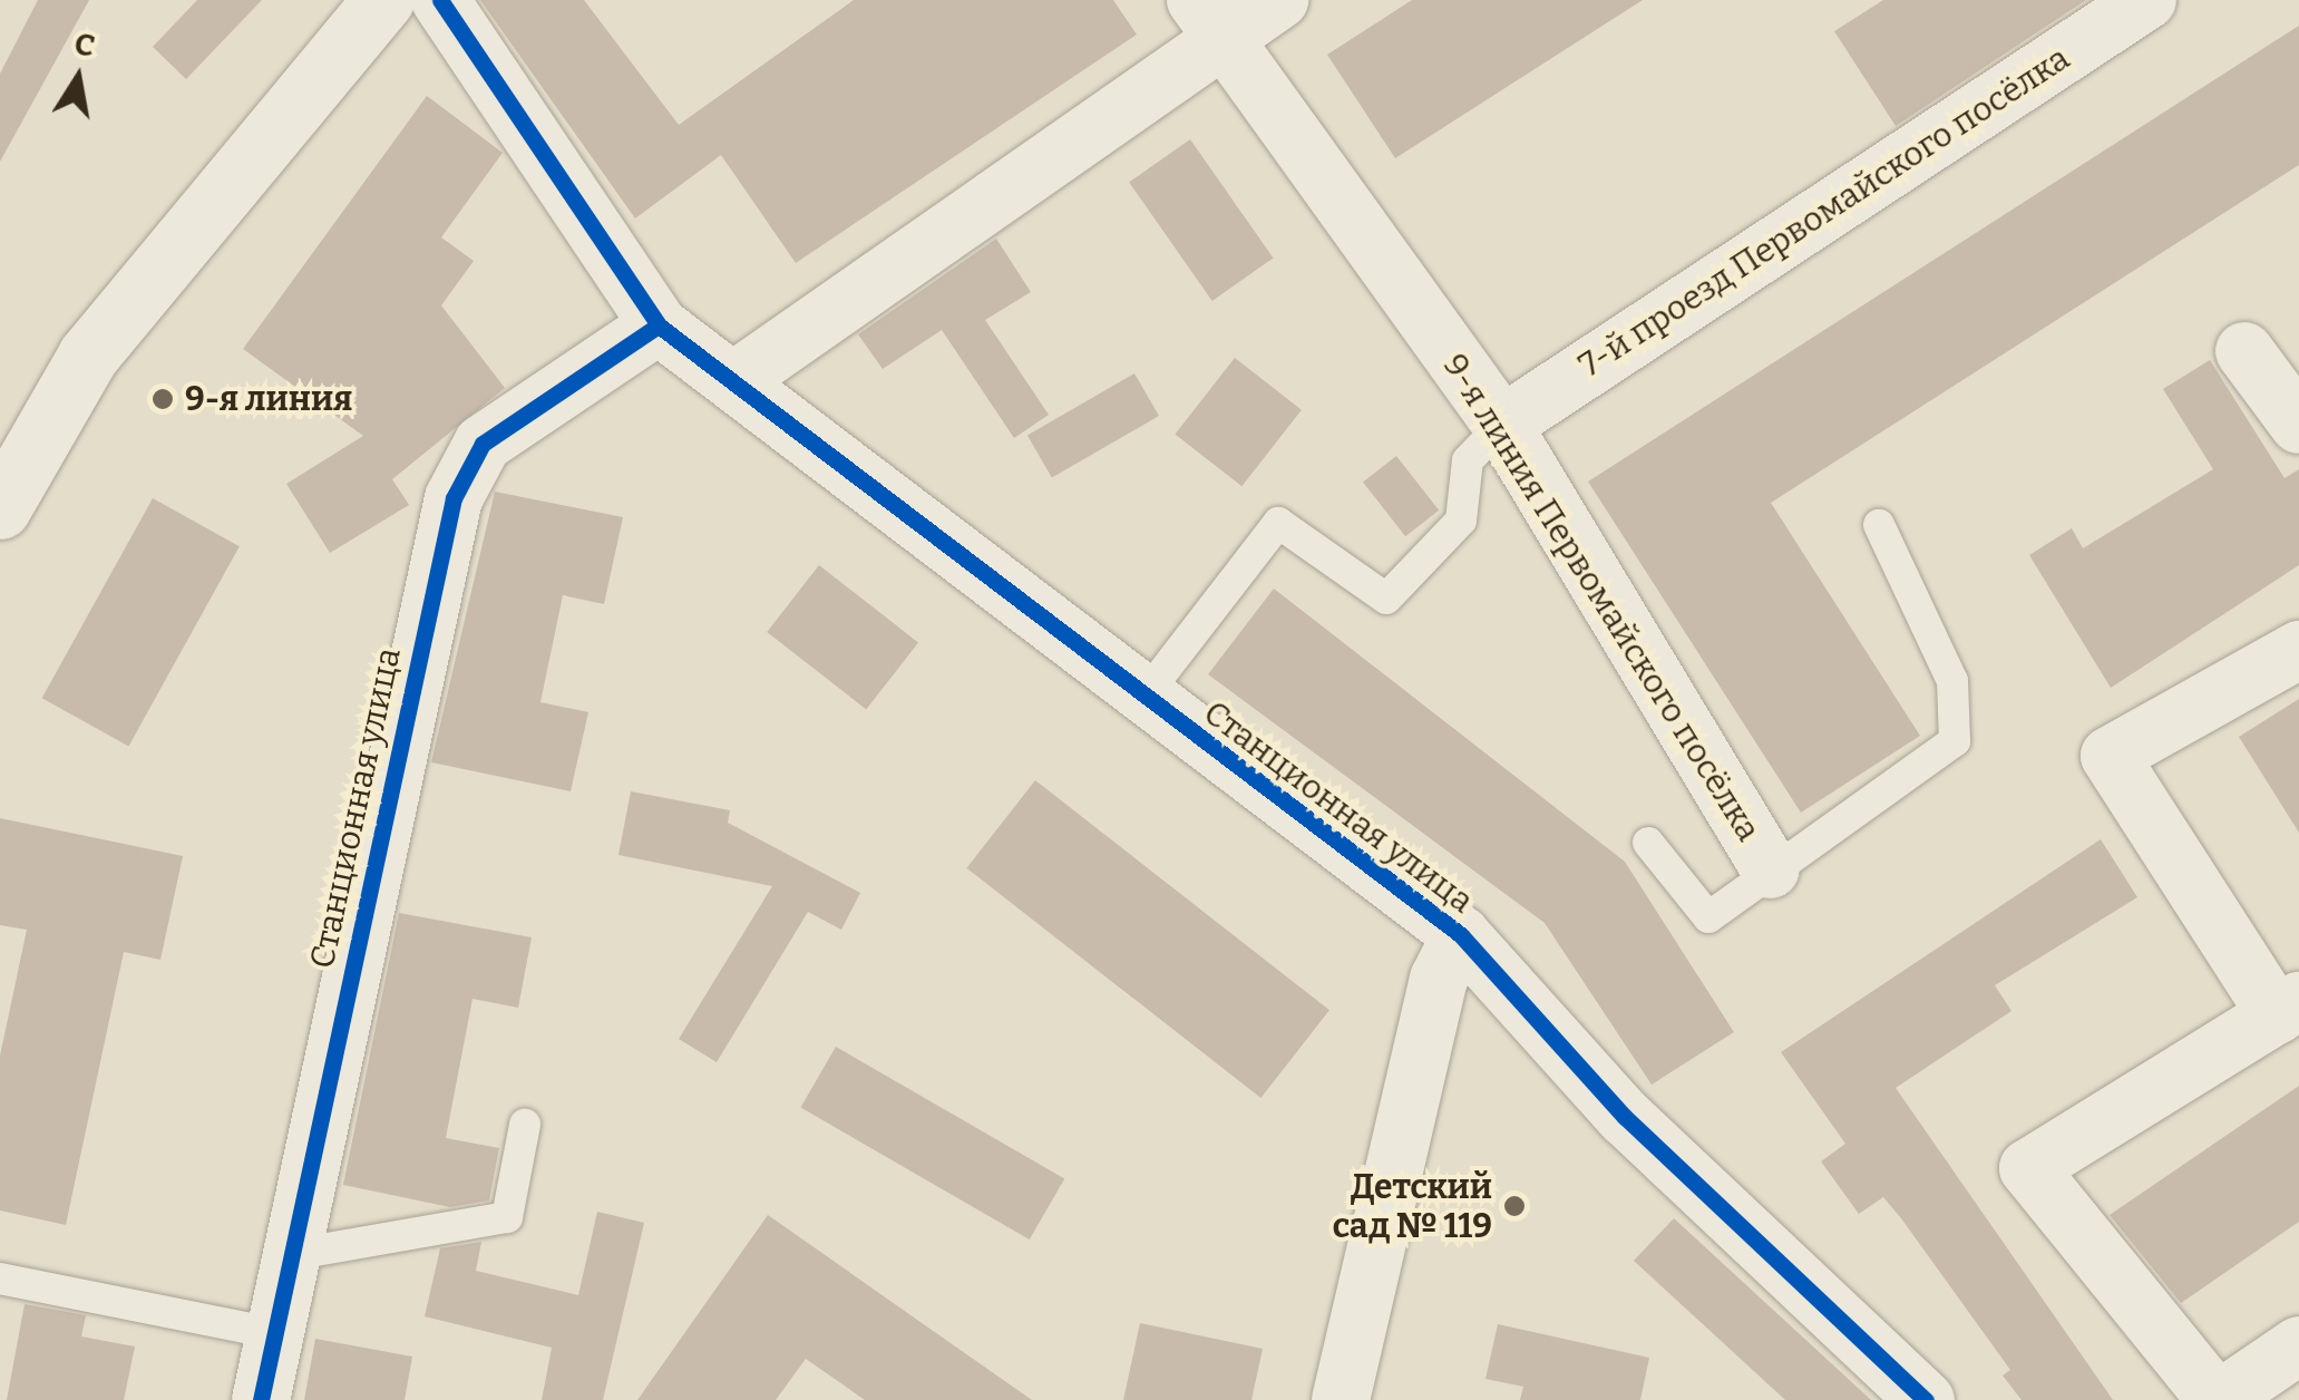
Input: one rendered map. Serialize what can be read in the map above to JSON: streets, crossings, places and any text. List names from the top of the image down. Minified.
{"streets":{"street":["7-й проезд Первомайского посёлка","9-я линия Первомайского посёлка","Станционная улица"]},"crossings":[["7-й проезд Первомайского посёлка","9-я линия Первомайского посёлка"]],"places":["9-я линия","Детский сад № 119"],"north":"top"}
